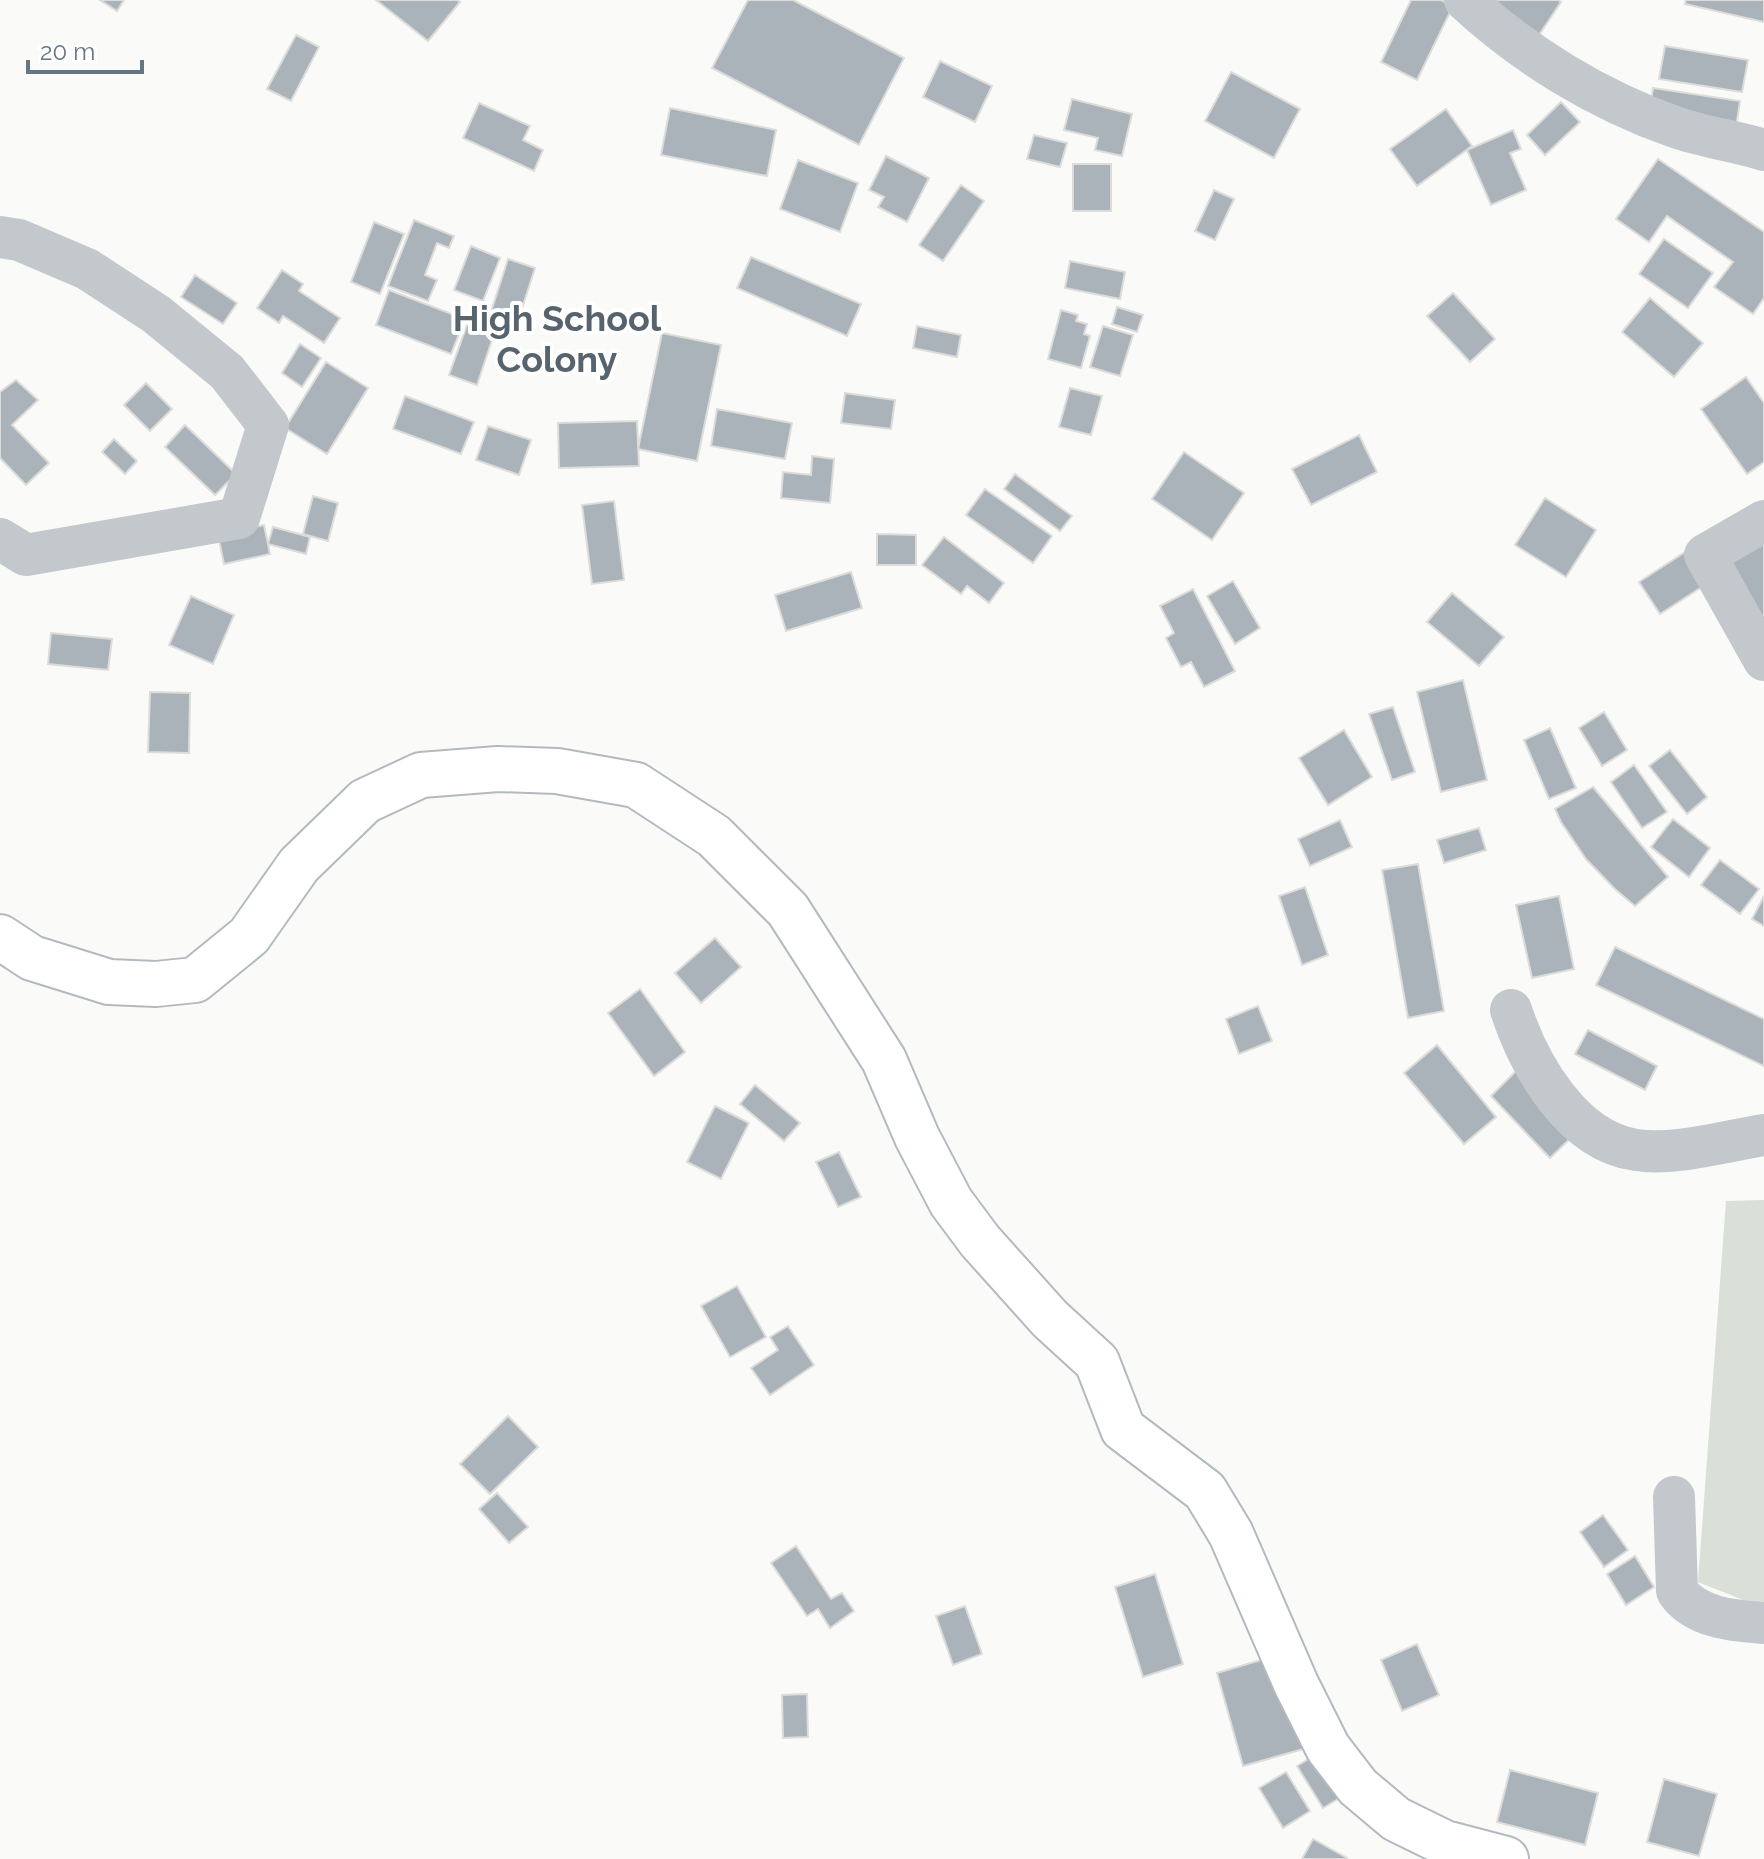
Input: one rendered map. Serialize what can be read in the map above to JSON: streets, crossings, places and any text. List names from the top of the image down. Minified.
{"districts":["High School Colony"],"scale_bar":"20 m"}
